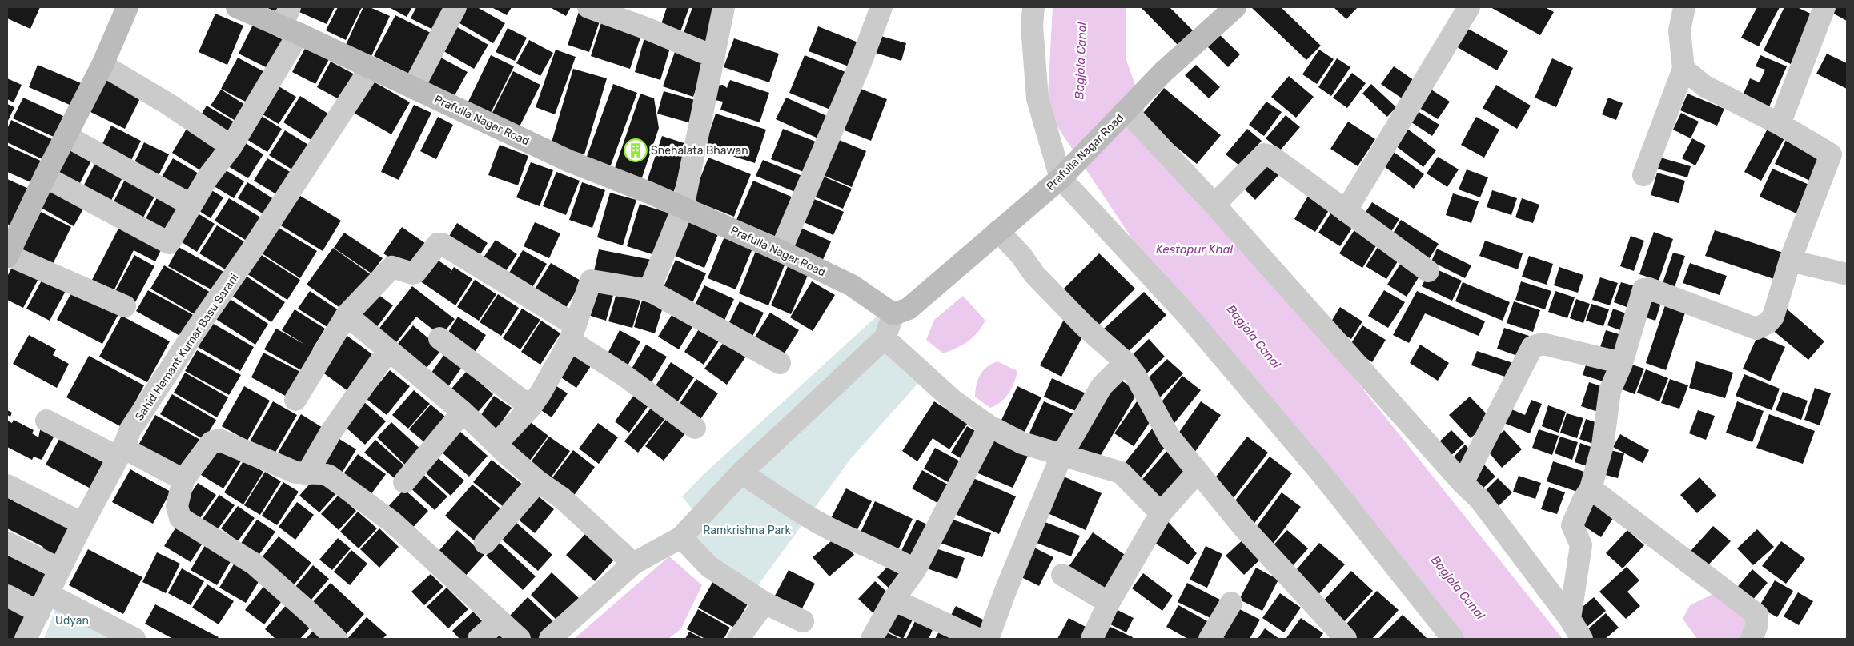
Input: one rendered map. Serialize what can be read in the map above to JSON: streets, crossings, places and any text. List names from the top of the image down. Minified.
{"streets":{"street":["Prafulla Nagar Road","Sahid Hemant Kumar Basu Sarani"]},"crossings":[["Prafulla Nagar Road","Sahid Hemant Kumar Basu Sarani"]],"water":["Bagjola Canal","Kestopur Khal"],"parks":["Ramkrishna Park","Udyan"],"places":{"building":["Snehalata Bhawan"]}}
